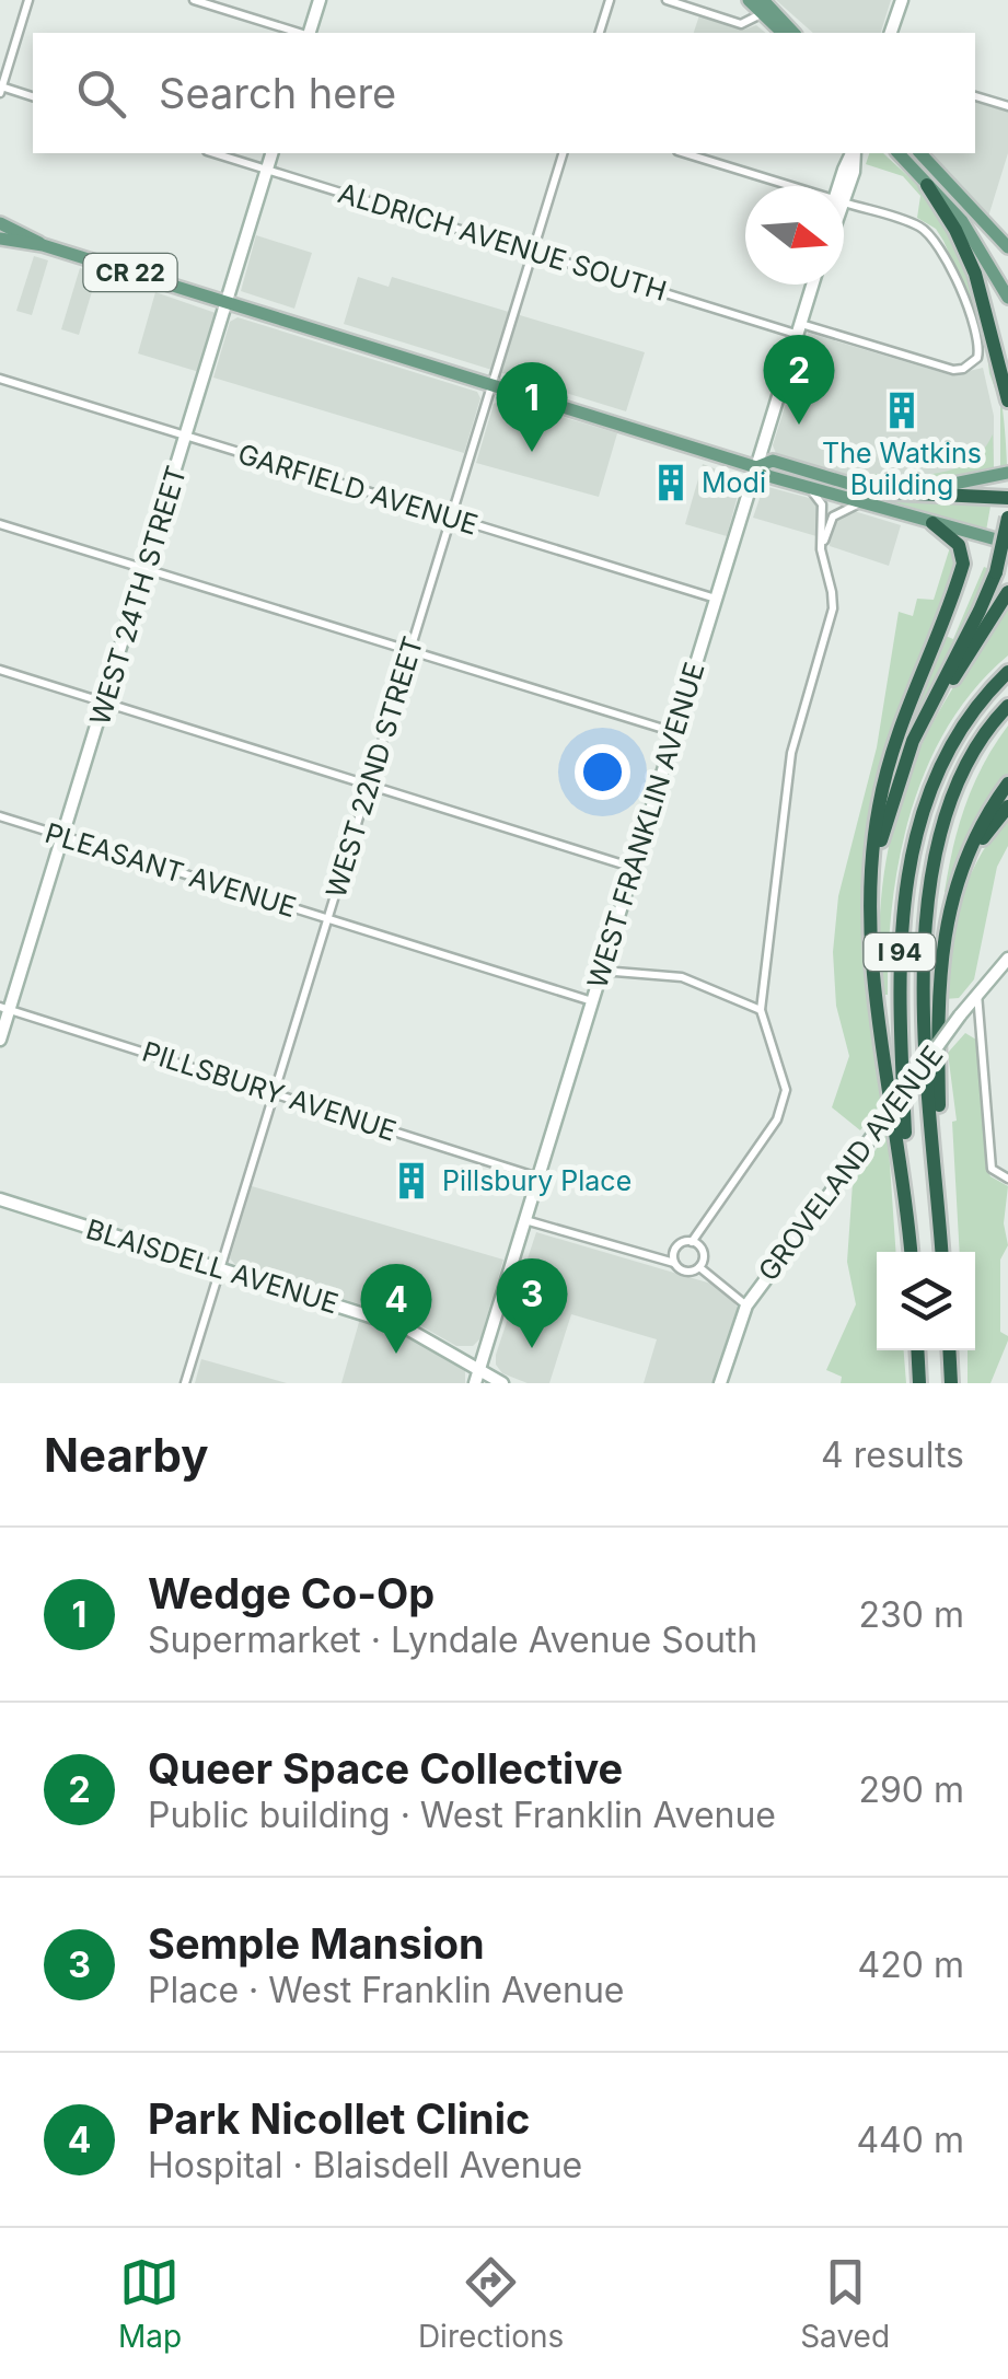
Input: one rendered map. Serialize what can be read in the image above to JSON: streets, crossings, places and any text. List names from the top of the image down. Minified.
{"streets":{"highway":["I 94"],"main road":["CR 22"],"street":["ALDRICH AVENUE SOUTH","GARFIELD AVENUE","WEST 24TH STREET","WEST 22ND STREET","WEST FRANKLIN AVENUE","PLEASANT AVENUE","PILLSBURY AVENUE","GROVELAND AVENUE","BLAISDELL AVENUE"]},"crossings":[["ALDRICH AVENUE SOUTH","WEST 24TH STREET"],["ALDRICH AVENUE SOUTH","WEST 22ND STREET"],["ALDRICH AVENUE SOUTH","WEST FRANKLIN AVENUE"],["CR 22","WEST 24TH STREET"],["CR 22","WEST 22ND STREET"],["CR 22","WEST FRANKLIN AVENUE"],["GARFIELD AVENUE","WEST 24TH STREET"],["GARFIELD AVENUE","WEST 22ND STREET"],["GARFIELD AVENUE","WEST FRANKLIN AVENUE"],["WEST 24TH STREET","PLEASANT AVENUE"],["WEST 24TH STREET","PILLSBURY AVENUE"],["WEST 22ND STREET","PLEASANT AVENUE"],["WEST 22ND STREET","PILLSBURY AVENUE"],["WEST 22ND STREET","BLAISDELL AVENUE"],["WEST FRANKLIN AVENUE","PLEASANT AVENUE"],["WEST FRANKLIN AVENUE","PILLSBURY AVENUE"],["WEST FRANKLIN AVENUE","BLAISDELL AVENUE"]],"places":{"building":["The Watkins Building","Modi","Pillsbury Place"]},"north":"right","page":{"search":"Search here","pins":["2","1","3","4"],"heading":["Nearby","4 results"],"list":[{"mark":"1","name":"Wedge Co-Op","note":"Supermarket · Lyndale Avenue South","value":"230 m"},{"mark":"2","name":"Queer Space Collective","note":"Public building · West Franklin Avenue","value":"290 m"},{"mark":"3","name":"Semple Mansion","note":"Place · West Franklin Avenue","value":"420 m"},{"mark":"4","name":"Park Nicollet Clinic","note":"Hospital · Blaisdell Avenue","value":"440 m"}],"nav":["Map","Directions","Saved"]}}
